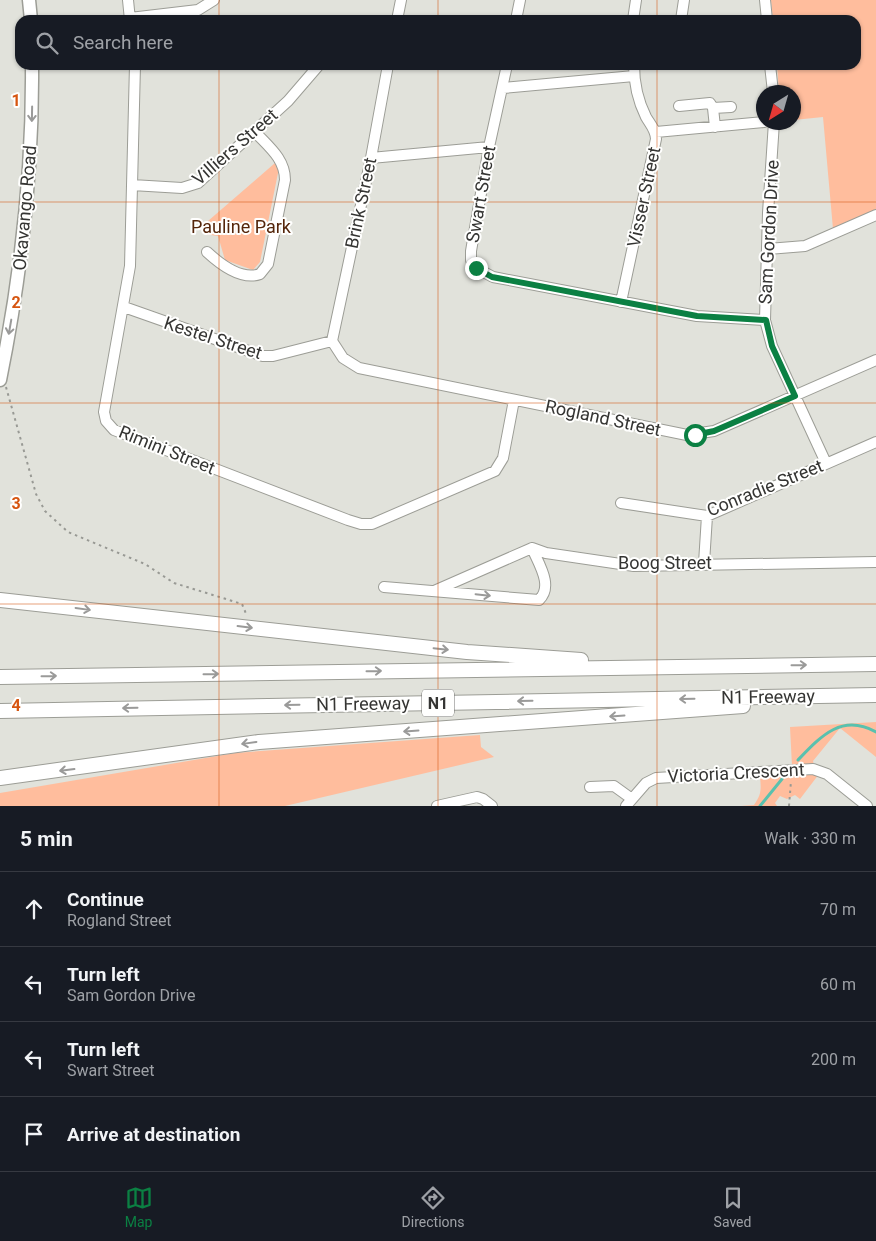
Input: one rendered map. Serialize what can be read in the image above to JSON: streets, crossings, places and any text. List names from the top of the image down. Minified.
{"streets":{"highway":["N1 Freeway","N1"],"main road":["Okavango Road"],"street":["Villiers Street","Swart Street","Visser Street","Brink Street","Sam Gordon Drive","Kestel Street","Rogland Street","Rimini Street","Conradie Street","Boog Street","Victoria Crescent"]},"crossings":[["Villiers Street","Rimini Street"],["Swart Street","Visser Street"],["Swart Street","Sam Gordon Drive"],["Brink Street","Kestel Street"],["Brink Street","Rogland Street"],["Sam Gordon Drive","Rogland Street"],["Sam Gordon Drive","Conradie Street"],["Kestel Street","Rogland Street"],["Kestel Street","Rimini Street"],["Rogland Street","Rimini Street"]],"one_way":["Okavango Road"],"parks":["Pauline Park"],"north":"bottom left","page":{"search":"Search here","heading":["5 min","Walk · 330 m"],"list":[["Continue","Rogland Street","70 m"],["Turn left","Sam Gordon Drive","60 m"],["Turn left","Swart Street","200 m"],"Arrive at destination"],"nav":["Map","Directions","Saved"]},"grid":{"rows":["1","2","3","4"]}}
